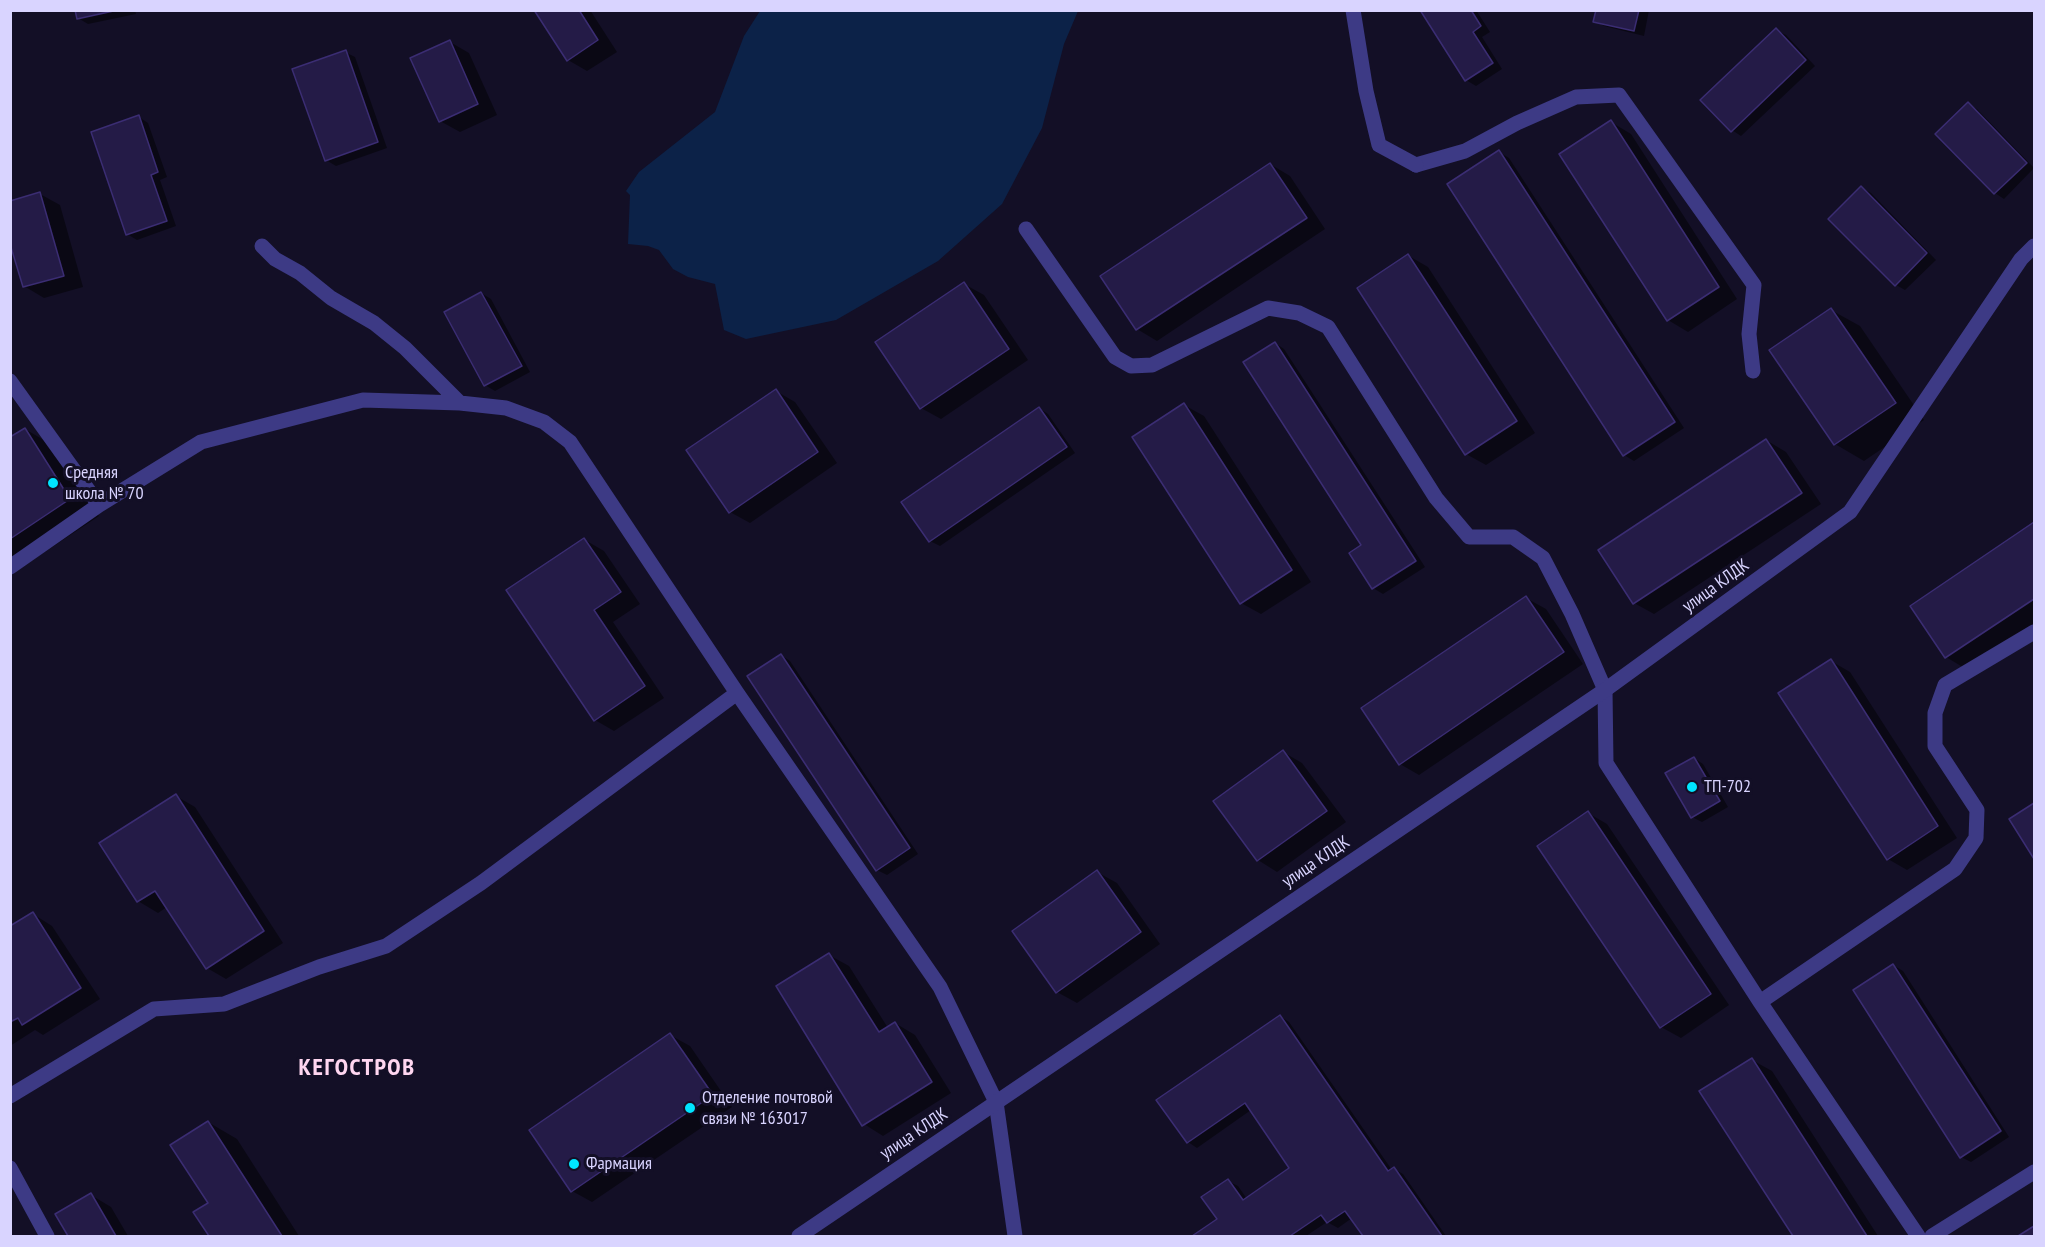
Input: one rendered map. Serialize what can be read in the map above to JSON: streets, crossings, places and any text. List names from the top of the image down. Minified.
{"streets":{"street":["улица КЛДК"]},"districts":["КЕГОСТРОВ"],"places":["Средняя школа № 70","ТП-702","Отделение почтовой связи № 163017","Фармация"]}
